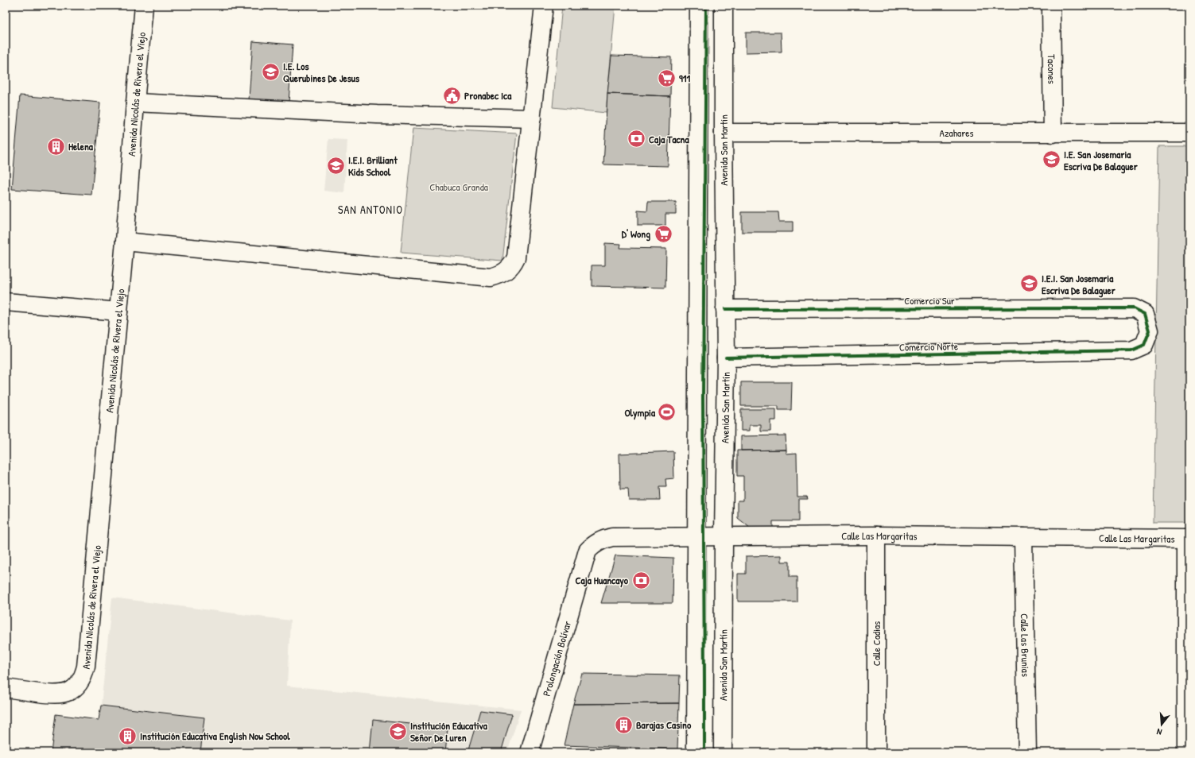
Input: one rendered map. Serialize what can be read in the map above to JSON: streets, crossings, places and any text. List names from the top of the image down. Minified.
{"streets":{"street":["Tacones","Avenida Nicolás de Rivera el Viejo","Azahares","Avenida San Martín","Comercio Sur","Comercio Norte","Calle Las Margaritas","Calle Cadias","Calle Las Brunias","Prolongación Bolívar"]},"crossings":[["Tacones","Azahares"],["Azahares","Avenida San Martín"],["Avenida San Martín","Comercio Sur"],["Avenida San Martín","Comercio Norte"],["Avenida San Martín","Calle Las Margaritas"],["Comercio Sur","Comercio Norte"],["Calle Las Margaritas","Calle Cadias"],["Calle Las Margaritas","Calle Las Brunias"],["Calle Las Margaritas","Prolongación Bolívar"]],"districts":["SAN ANTONIO"],"parks":["Chabuca Granda"],"places":{"school or university":["I.E. Los Querubines De Jesus","I.E. San Josemaria Escriva De Balaguer","I.E.I. Brilliant Kids School","I.E.I. San Josemaria Escriva De Balaguer","Institución Educativa Señor De Luren"],"supermarket":["911","D' Wong"],"public building":["Pronabec Ica"],"bank":["Caja Tacna","Caja Huancayo"],"building":["Helena","Barajas Casino","Institución Educativa English Now School"],"sports":["Olympia"]},"north":"bottom"}
